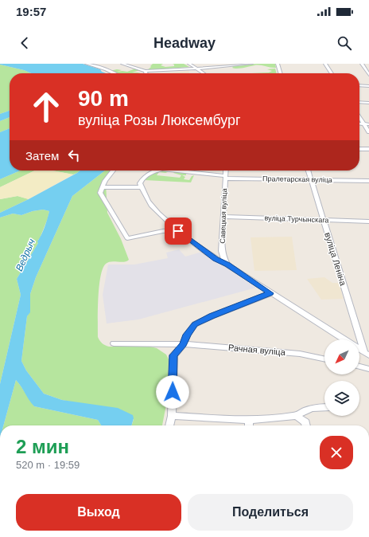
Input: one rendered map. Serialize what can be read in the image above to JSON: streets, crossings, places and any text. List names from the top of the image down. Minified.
{"streets":{"street":["Пралетарская вуліца","Савецкая вуліца","вуліца Турчынскага","вуліца Леніна","Рачная вуліца"]},"crossings":[["Пралетарская вуліца","Савецкая вуліца"],["Пралетарская вуліца","вуліца Леніна"],["Савецкая вуліца","вуліца Турчынскага"],["вуліца Турчынскага","вуліца Леніна"]],"water":["Ведрыч"],"north":"bottom left","page":{"status":"19:57","header":"Headway","turn":["90 m","вуліца Розы Люксембург"],"then":"Затем","heading":["2 мин","520 m · 19:59"],"buttons":["Выход","Поделиться"]}}
